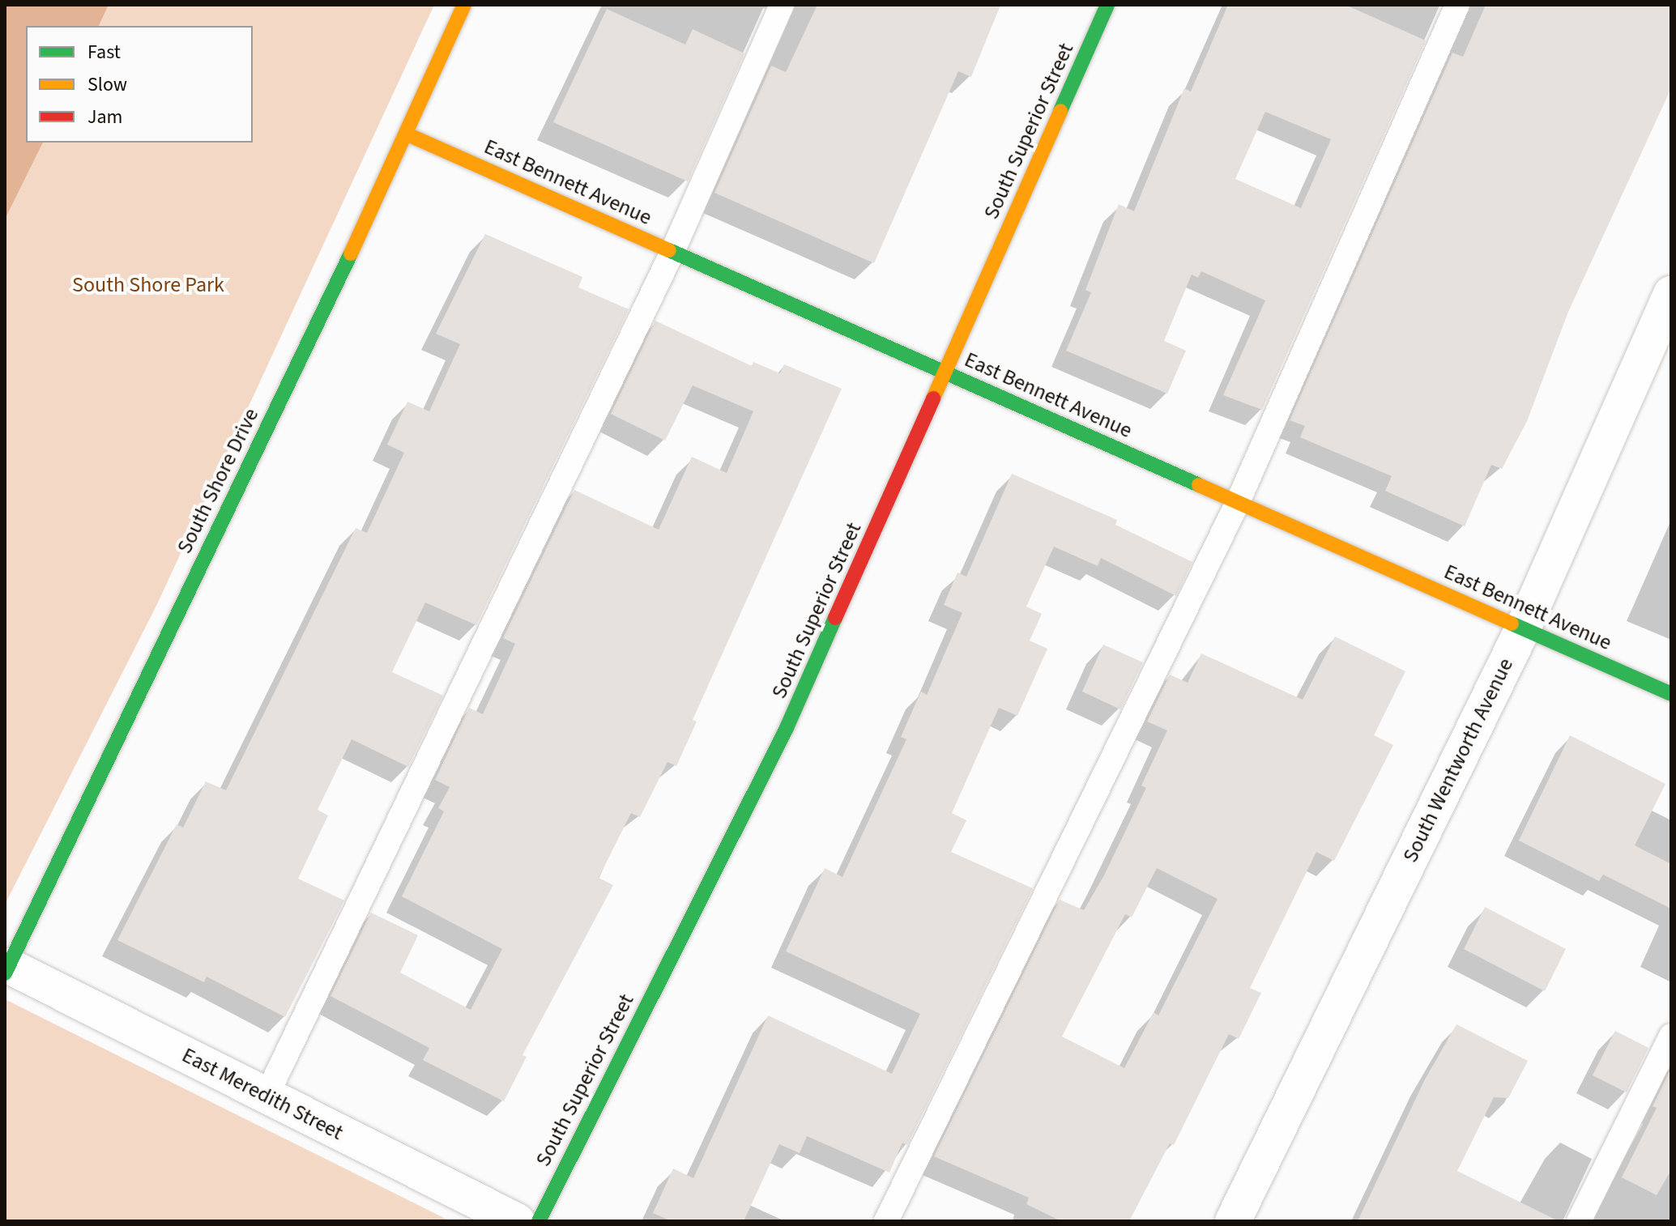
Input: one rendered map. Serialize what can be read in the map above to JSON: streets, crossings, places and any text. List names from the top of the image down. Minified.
{"streets":{"street":["South Superior Street","East Bennett Avenue","South Shore Drive","South Wentworth Avenue","East Meredith Street"]},"crossings":[["South Superior Street","East Bennett Avenue"],["East Bennett Avenue","South Shore Drive"],["East Bennett Avenue","South Wentworth Avenue"],["South Shore Drive","East Meredith Street"]],"parks":["South Shore Park"],"legend":["Fast","Slow","Jam"]}
